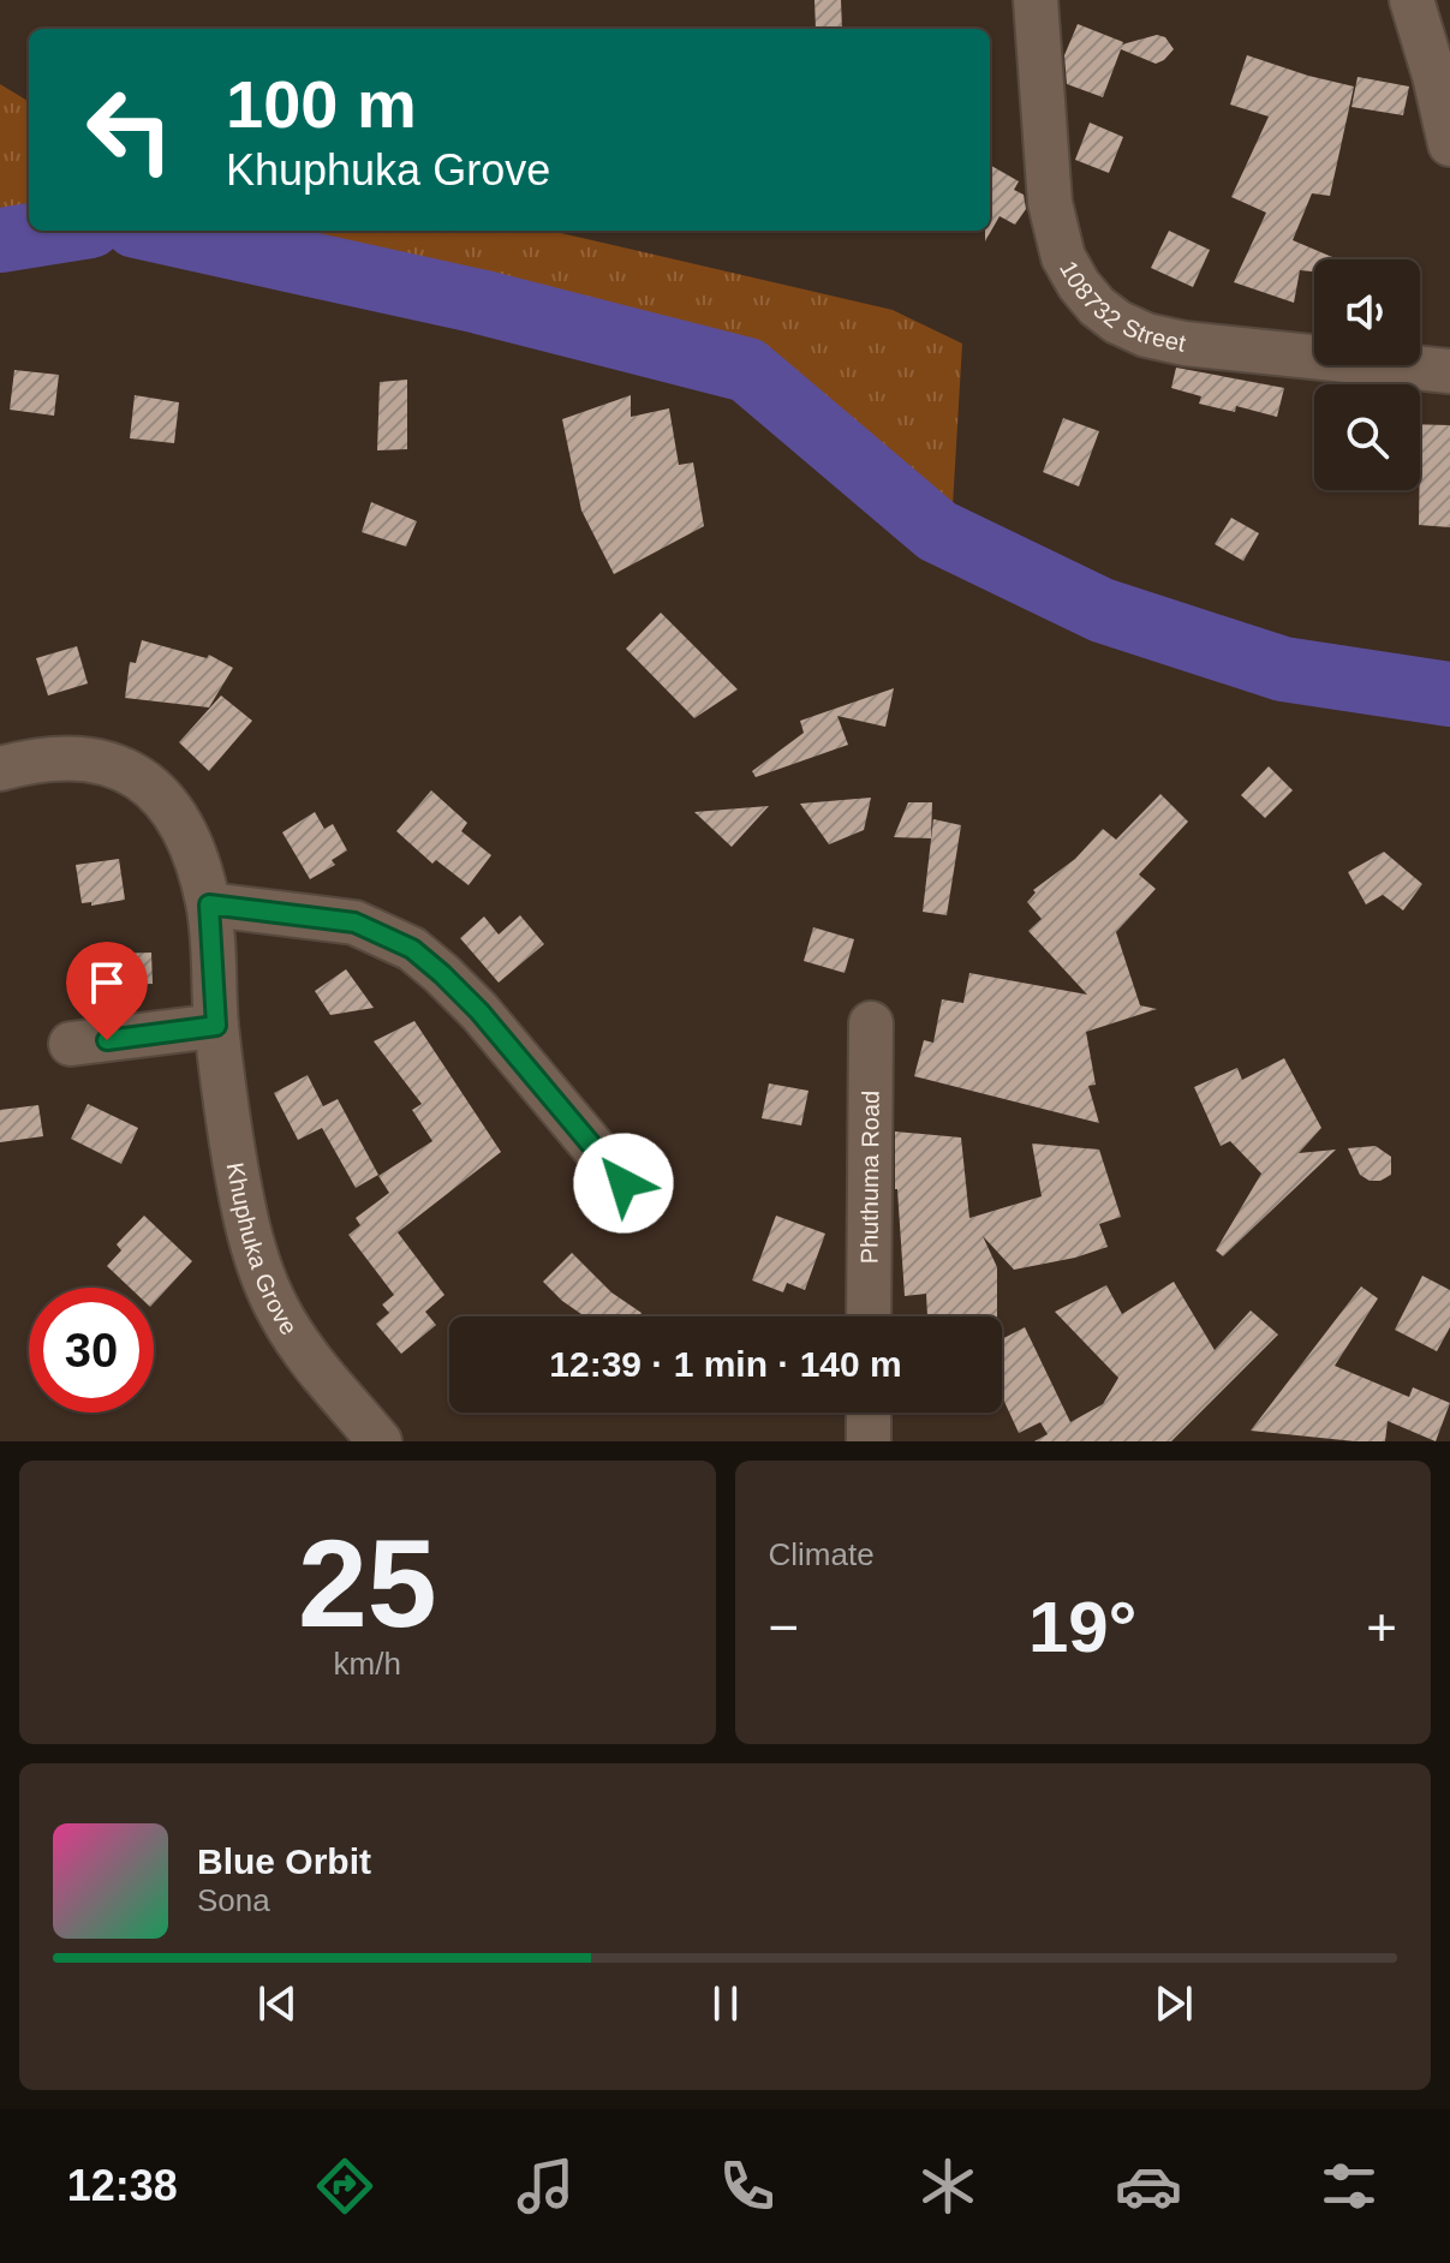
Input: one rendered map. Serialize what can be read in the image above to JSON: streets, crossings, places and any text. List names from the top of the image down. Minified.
{"streets":{"street":["108732 Street","Phuthuma Road","Khuphuka Grove"]},"page":{"turn":["100 m","Khuphuka Grove"],"limit":"30","trip":"12:39 · 1 min · 140 m","tile":[["25","km/h"],"Climate"],"heat":["−","19°","+"],"song":["Blue Orbit","Sona"],"tabs":"12:38"}}
